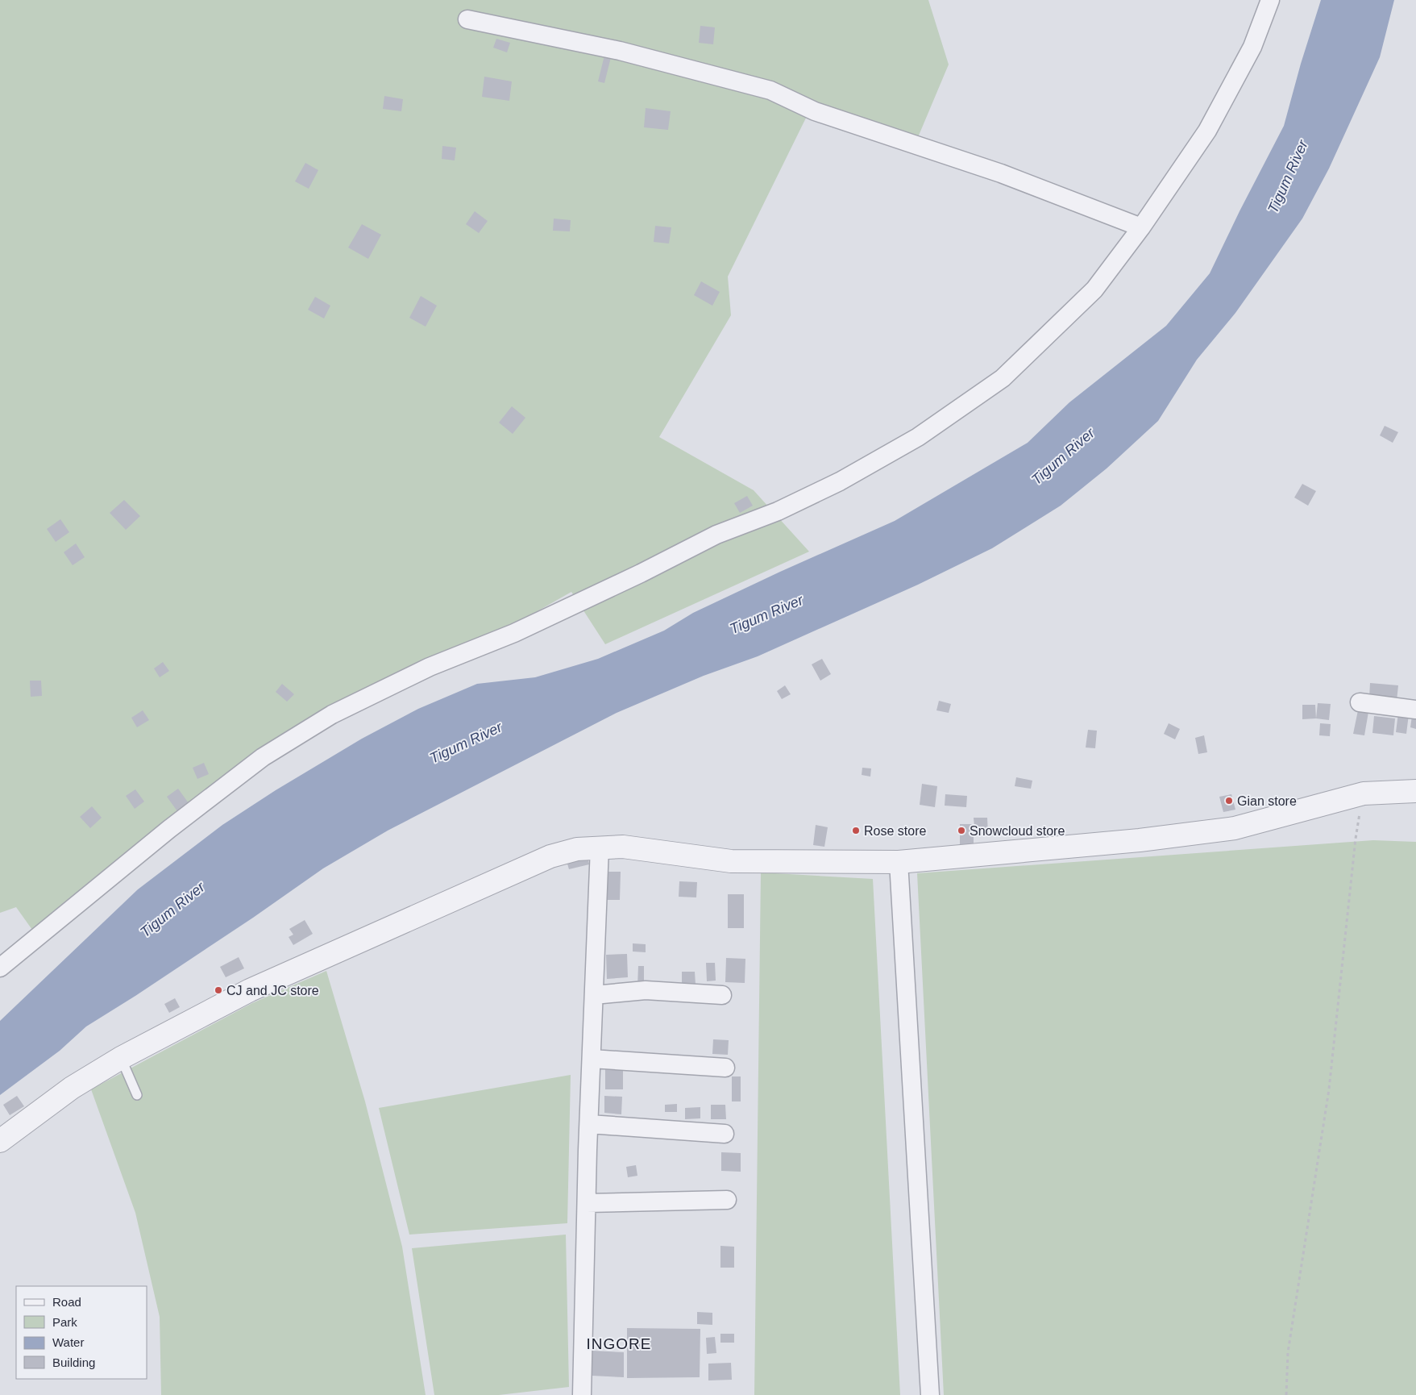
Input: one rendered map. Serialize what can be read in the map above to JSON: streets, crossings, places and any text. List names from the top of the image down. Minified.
{"districts":["INGORE"],"water":["Tigum River"],"places":["Gian store","Rose store","Snowcloud store","CJ and JC store"],"legend":["Road","Park","Water","Building"]}
